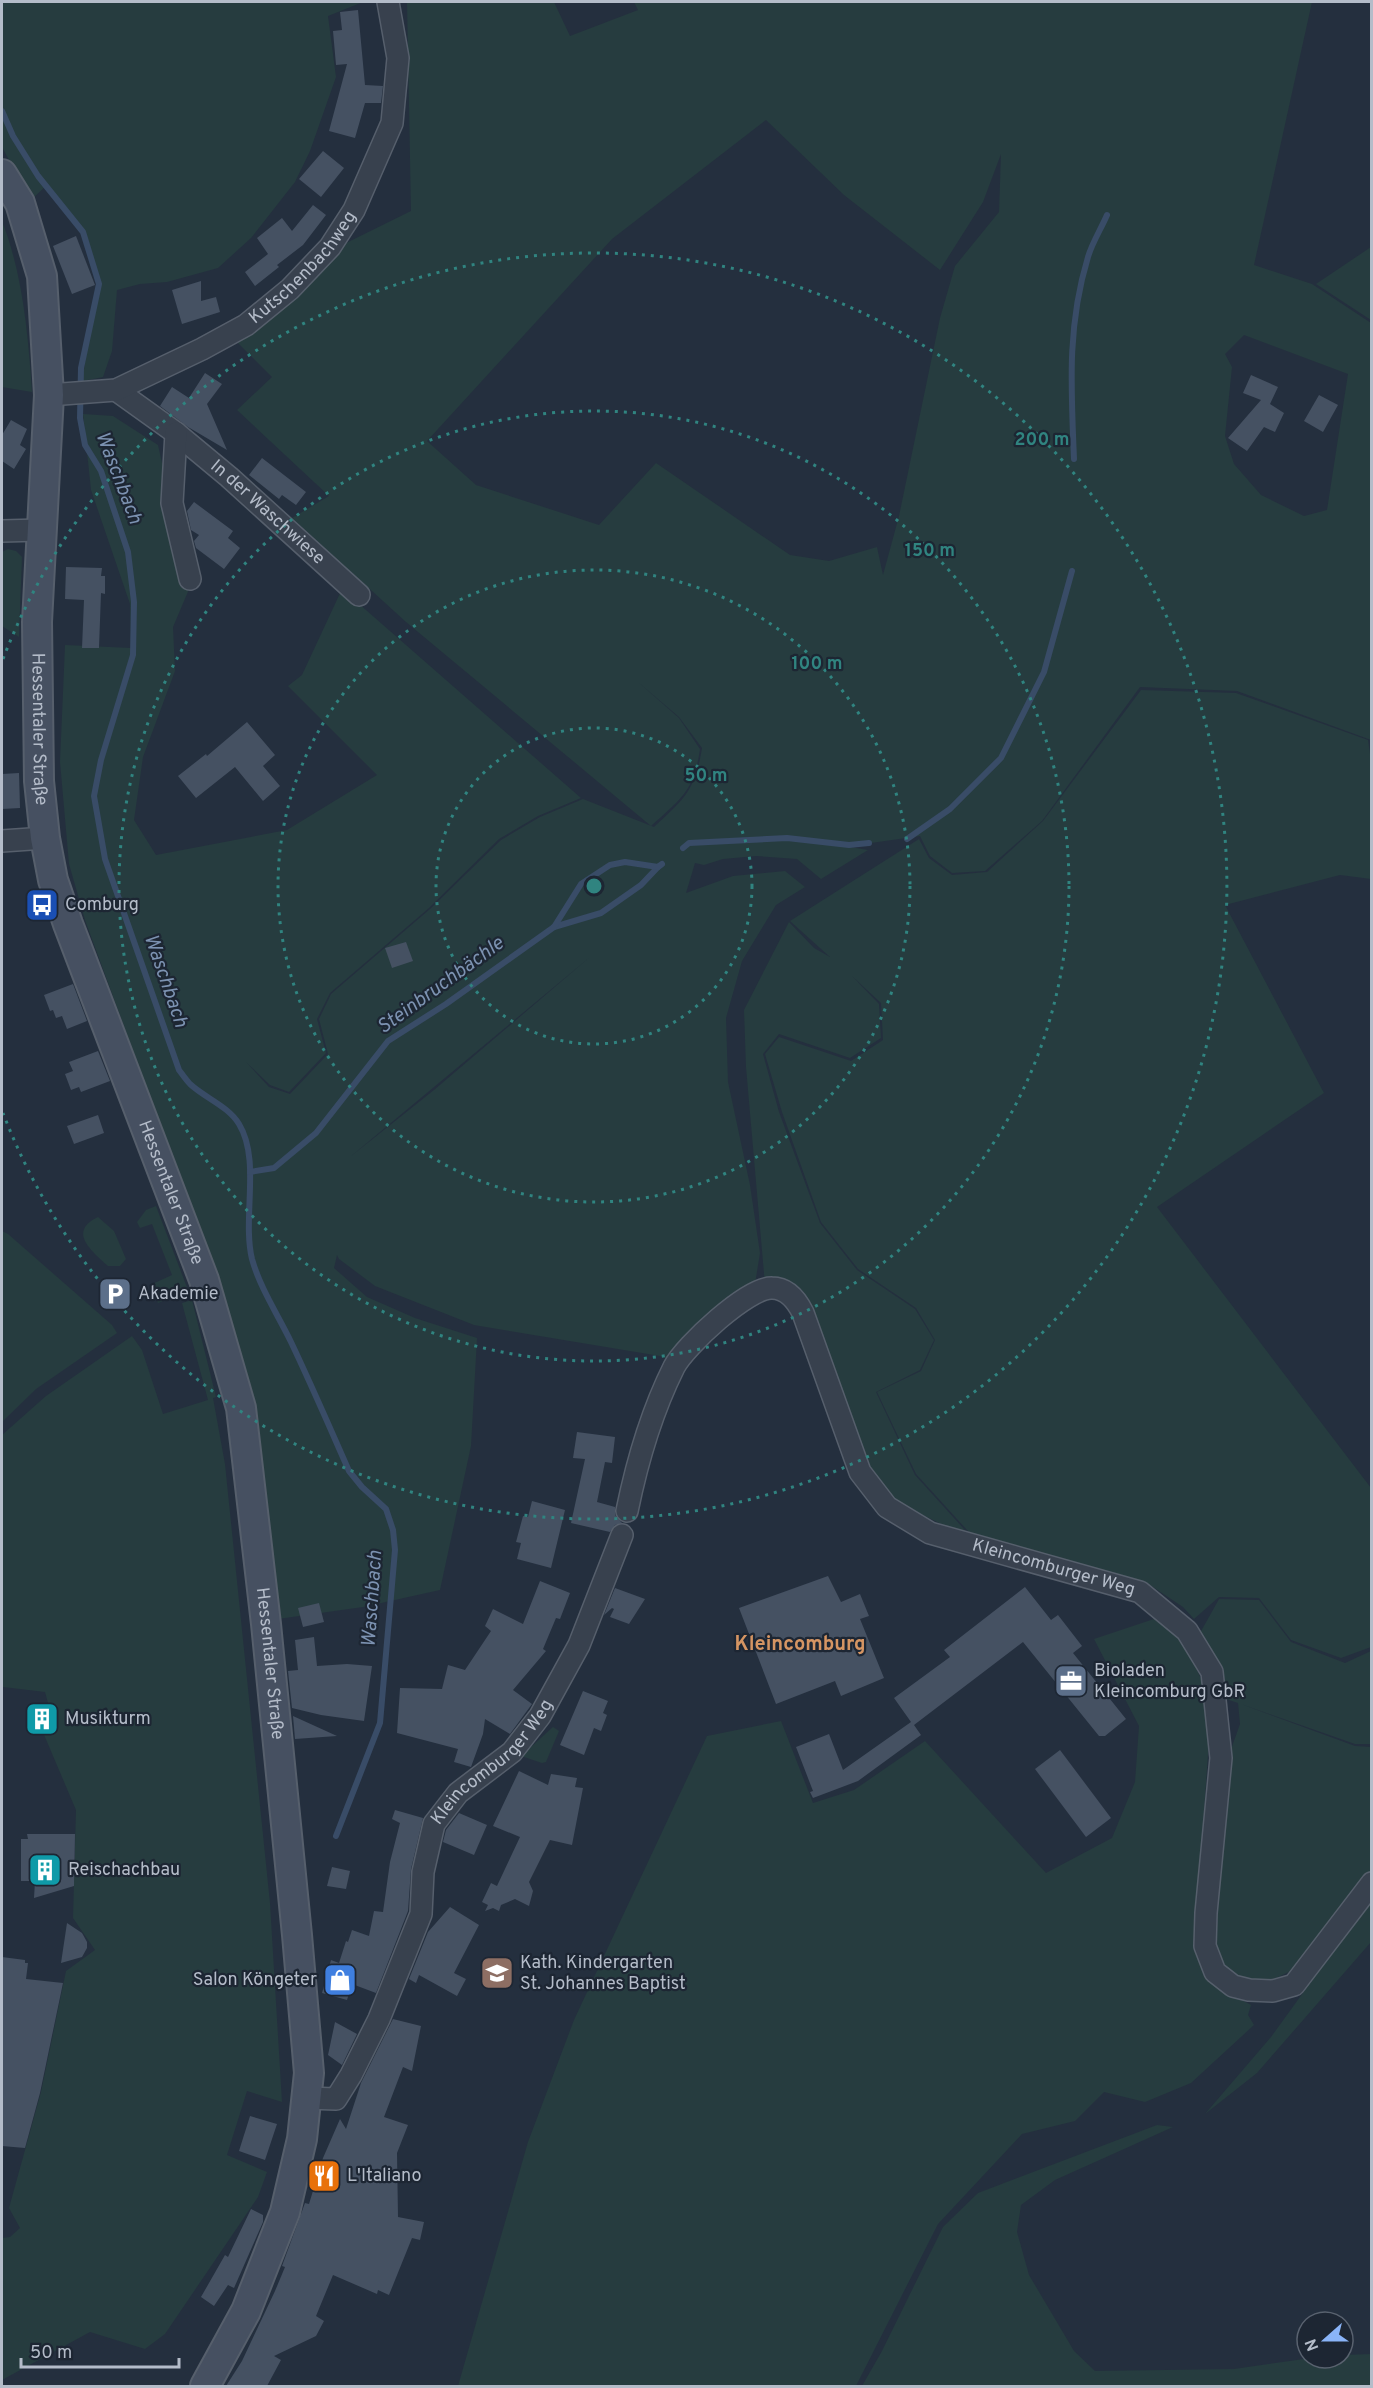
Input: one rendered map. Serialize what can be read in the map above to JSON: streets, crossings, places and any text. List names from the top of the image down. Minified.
{"streets":{"main road":["Hessentaler Straße"],"street":["Kutschenbachweg","In der Waschwiese","Kleincomburger Weg"]},"crossings":[["Kutschenbachweg","In der Waschwiese"],["Kutschenbachweg","Hessentaler Straße"],["Hessentaler Straße","Kleincomburger Weg"]],"districts":["Kleincomburg"],"water":["Waschbach","Steinbruchbächle"],"places":{"bus stop":["Comburg"],"parking":["Akademie"],"office":["Bioladen Kleincomburg GbR"],"building":["Musikturm","Reischachbau"],"school or university":["Kath. Kindergarten St. Johannes Baptist"],"shop":["Salon Köngeter"],"restaurant":["L'Italiano"]},"scale_bar":"50 m","north":"left","rings":["200 m","150 m","100 m","50 m"]}
